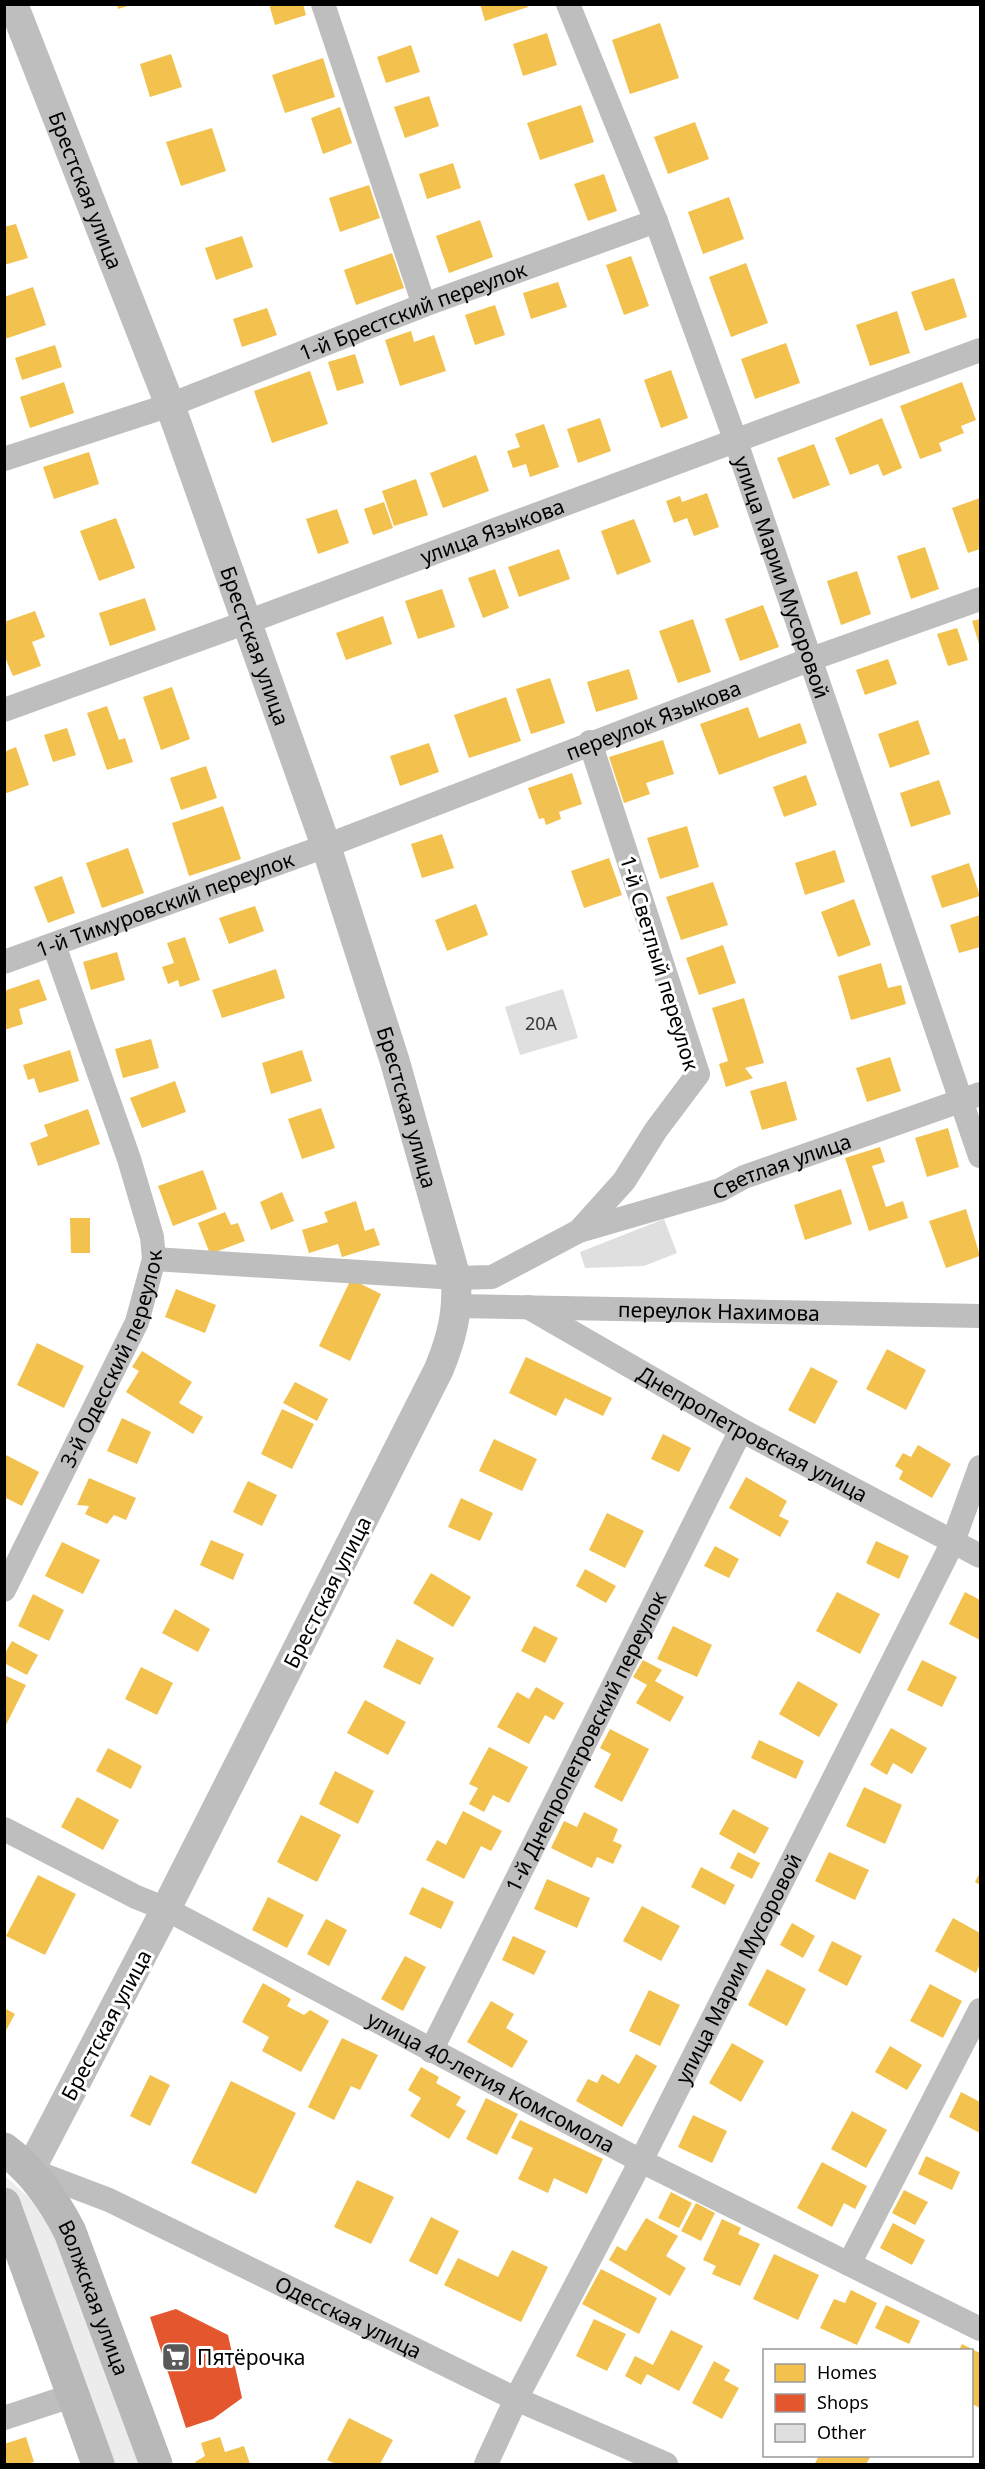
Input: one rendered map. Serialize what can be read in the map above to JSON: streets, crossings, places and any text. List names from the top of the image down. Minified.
{"streets":{"main road":["Волжская улица"],"street":["Брестская улица","1-й Брестский переулок","улица Языкова","улица Марии Мусоровой","переулок Языкова","1-й Тимуровский переулок","1-й Светлый переулок","Светлая улица","переулок Нахимова","3-й Одесский переулок","Днепропетровская улица","1-й Днепропетровский переулок","улица 40-летия Комсомола","Одесская улица"]},"crossings":[["Брестская улица","1-й Брестский переулок"],["Брестская улица","улица Языкова"],["Брестская улица","переулок Языкова"],["Брестская улица","1-й Тимуровский переулок"],["Брестская улица","1-й Светлый переулок"],["Брестская улица","переулок Нахимова"],["Брестская улица","улица 40-летия Комсомола"],["Брестская улица","Волжская улица"],["Брестская улица","Одесская улица"],["1-й Брестский переулок","улица Марии Мусоровой"],["улица Языкова","улица Марии Мусоровой"],["улица Марии Мусоровой","переулок Языкова"],["улица Марии Мусоровой","Светлая улица"],["улица Марии Мусоровой","Днепропетровская улица"],["улица Марии Мусоровой","улица 40-летия Комсомола"],["улица Марии Мусоровой","Одесская улица"],["переулок Языкова","1-й Тимуровский переулок"],["переулок Языкова","1-й Светлый переулок"],["1-й Тимуровский переулок","3-й Одесский переулок"],["1-й Светлый переулок","Светлая улица"],["1-й Светлый переулок","переулок Нахимова"],["переулок Нахимова","Днепропетровская улица"],["Днепропетровская улица","1-й Днепропетровский переулок"],["1-й Днепропетровский переулок","улица 40-летия Комсомола"],["Волжская улица","Одесская улица"]],"places":{"supermarket":["Пятёрочка"]},"house_numbers":["20А"],"legend":["Homes","Shops","Other"]}
